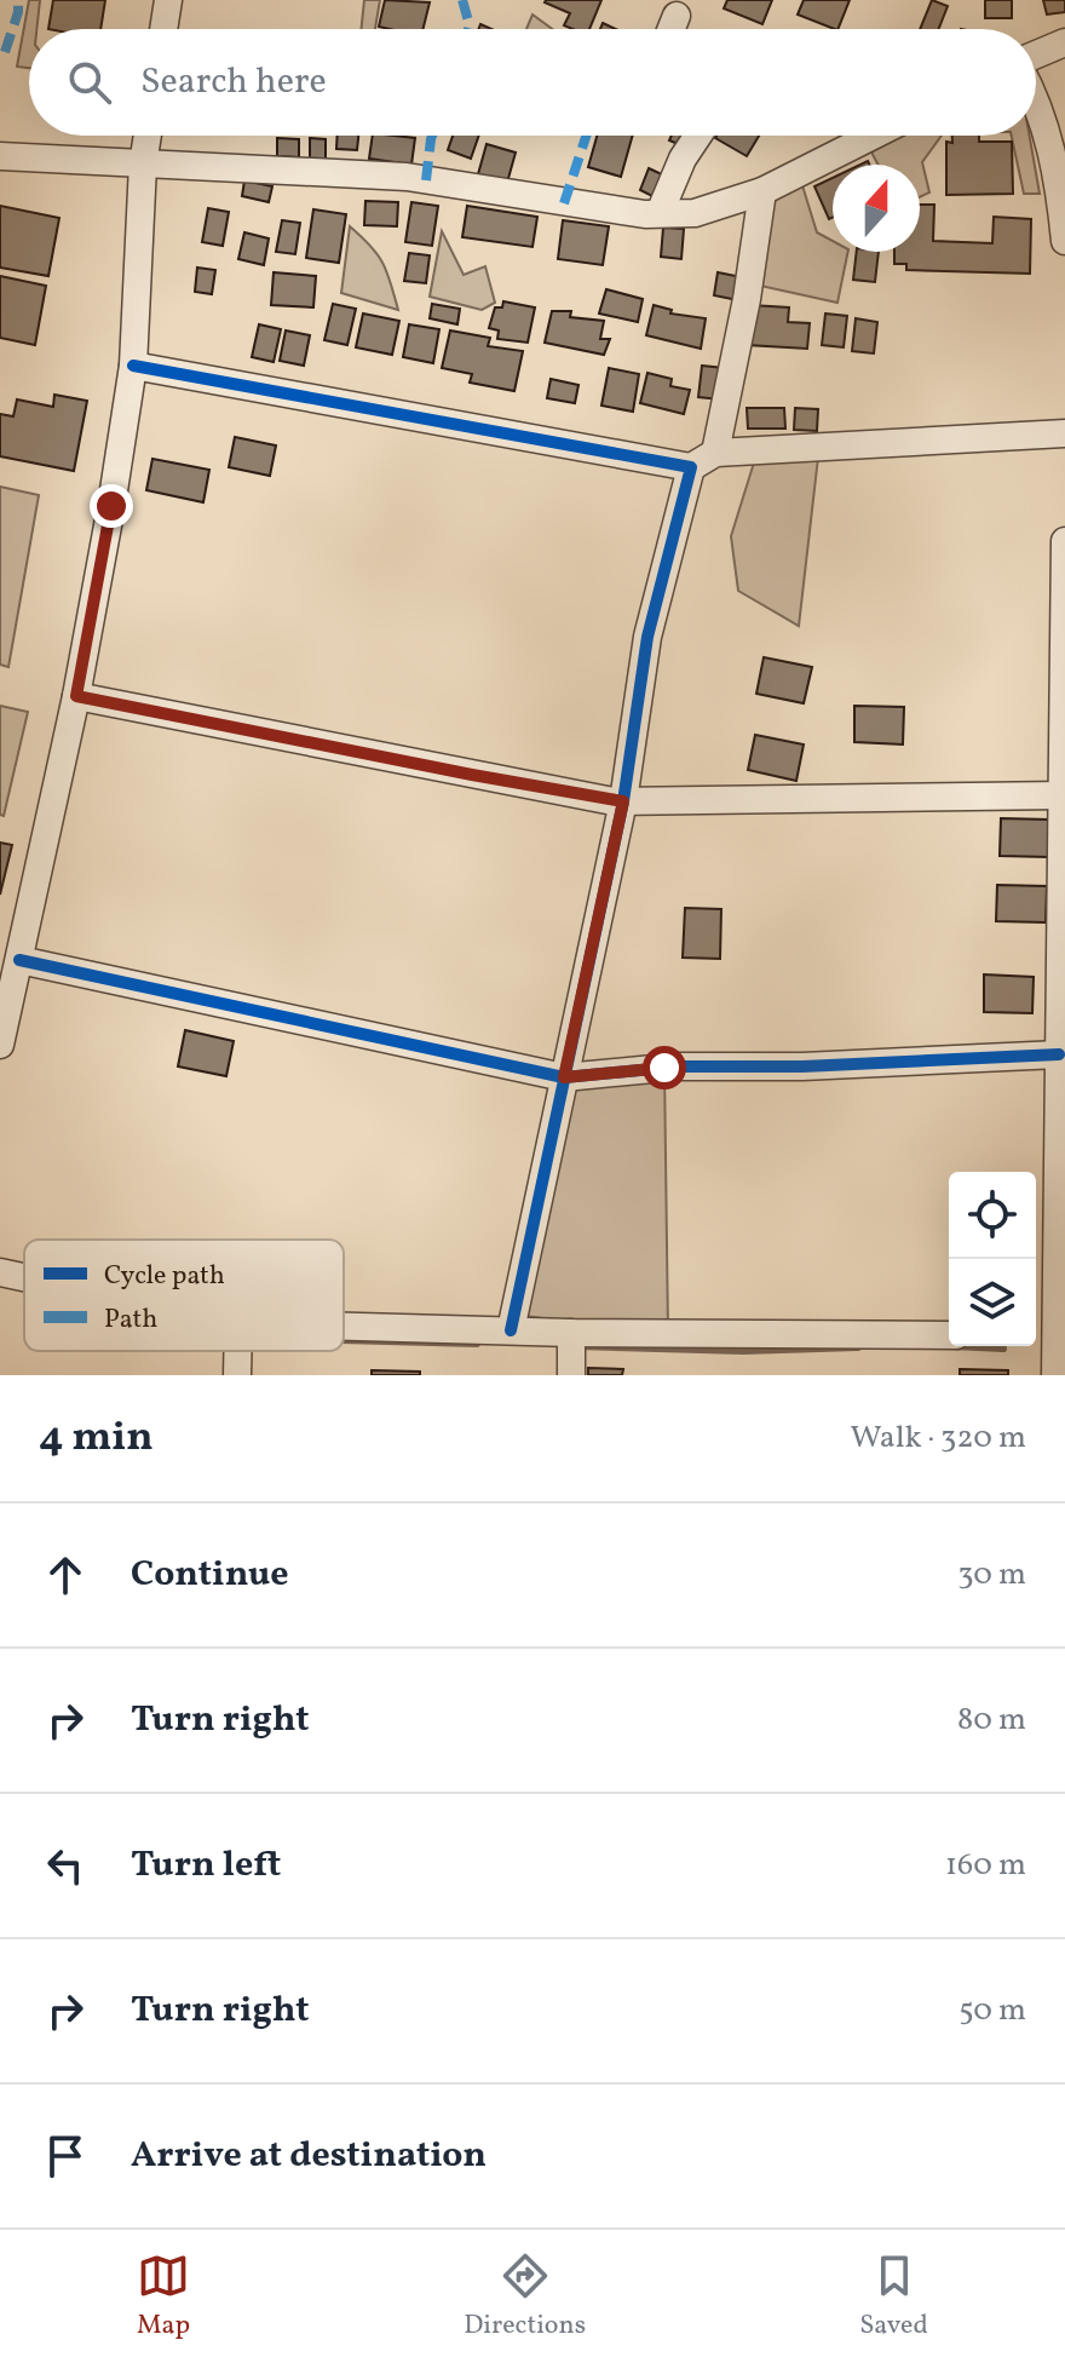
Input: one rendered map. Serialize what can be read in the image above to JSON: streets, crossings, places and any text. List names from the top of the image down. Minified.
{"legend":["Cycle path","Path"],"north":"top","page":{"search":"Search here","heading":["4 min","Walk · 320 m"],"list":[["Continue","30 m"],["Turn right","80 m"],["Turn left","160 m"],["Turn right","50 m"],"Arrive at destination"],"nav":["Map","Directions","Saved"]}}
